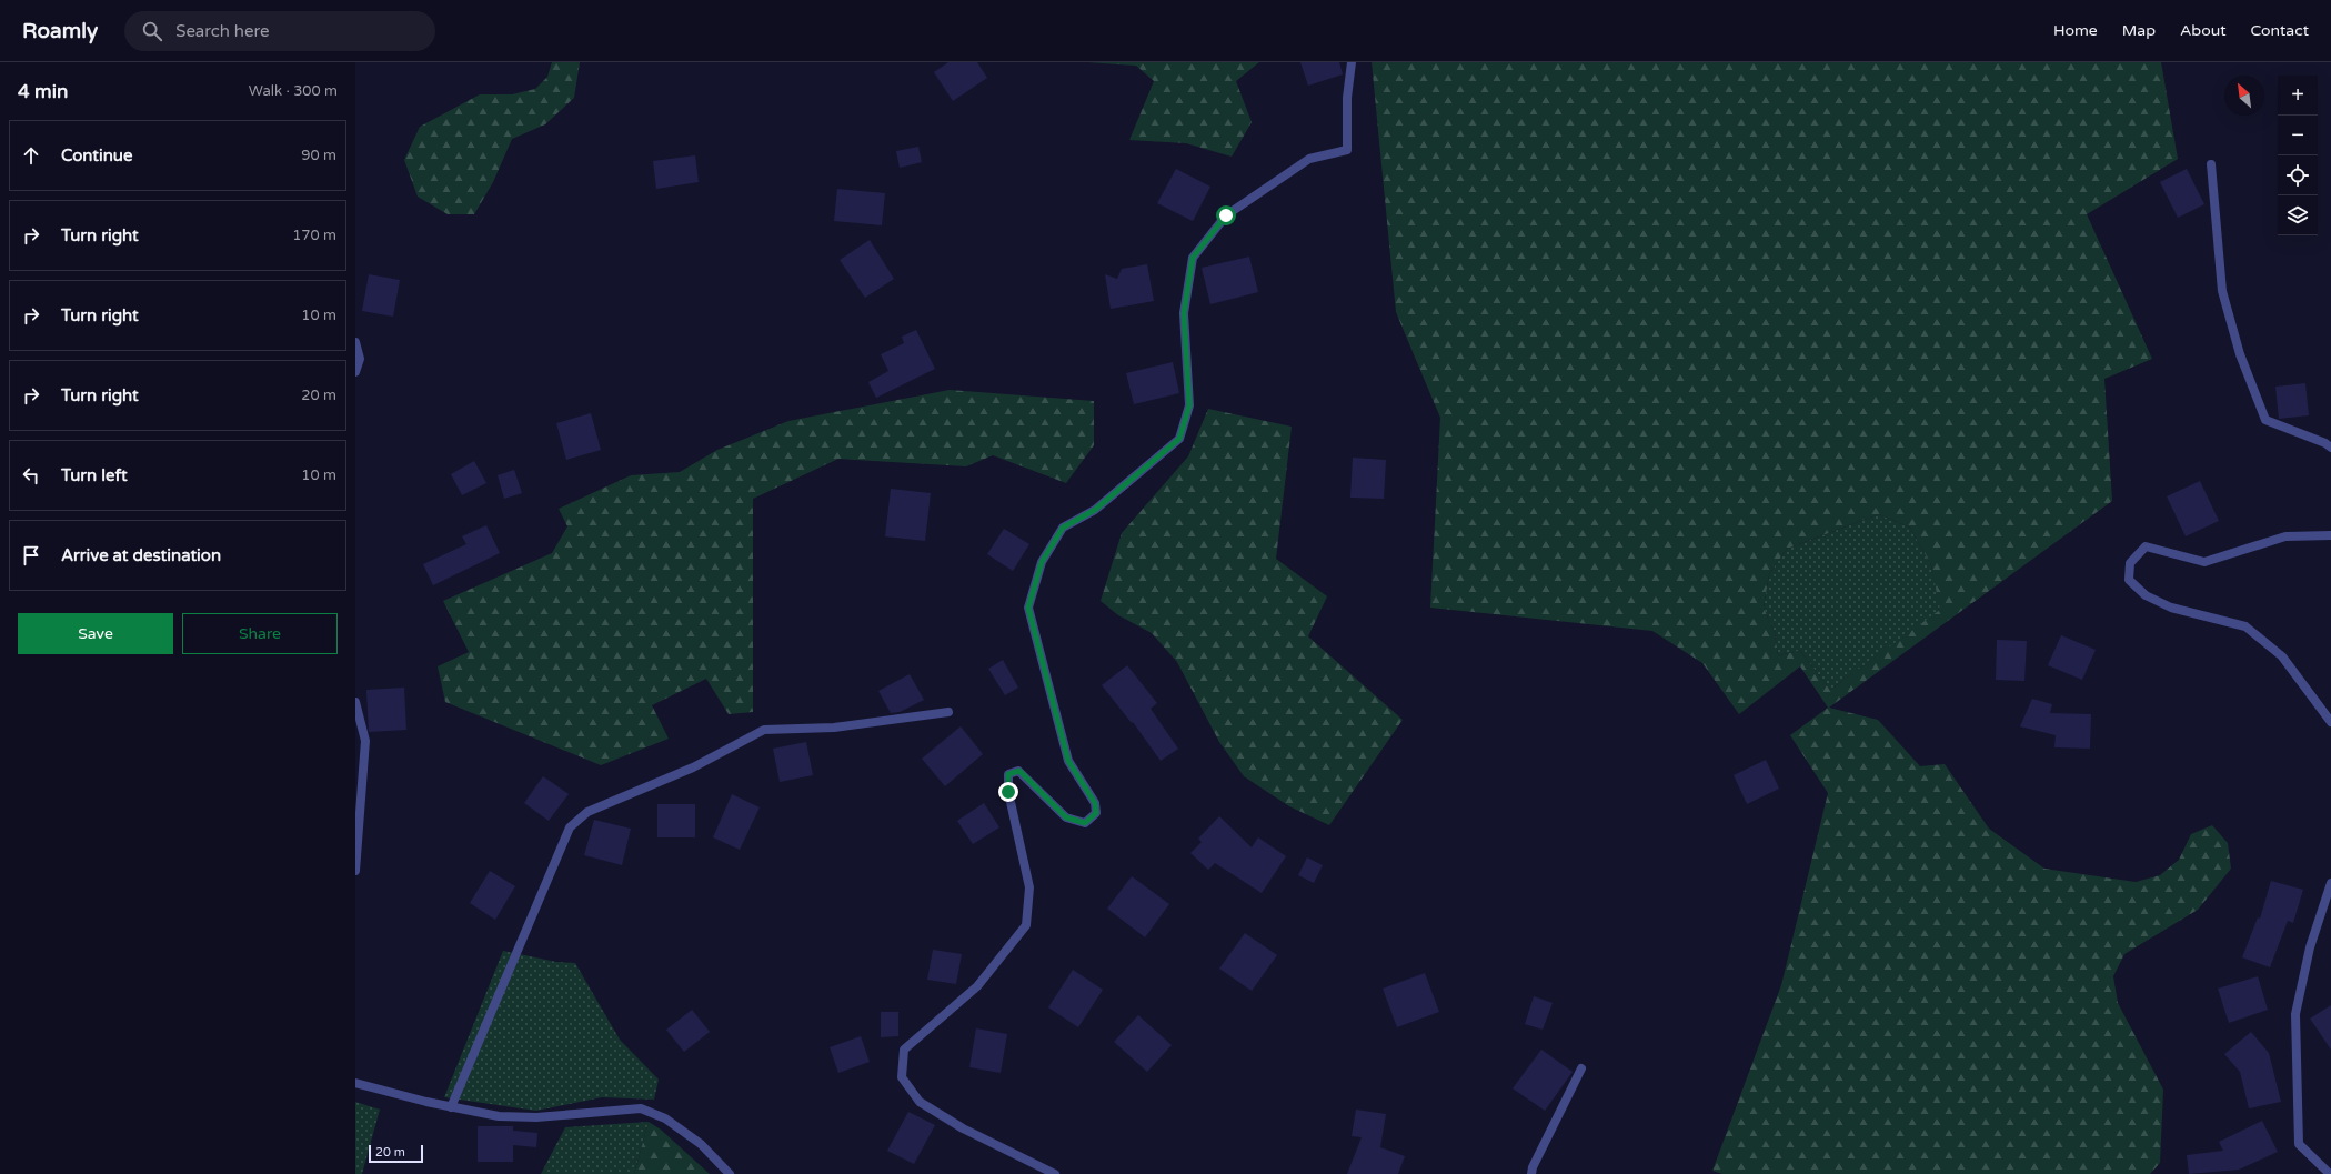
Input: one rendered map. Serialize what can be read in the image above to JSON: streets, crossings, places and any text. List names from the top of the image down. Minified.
{"scale_bar":"20 m","north":"top left","page":{"header":"Roamly","search":"Search here","nav":["Home","Map","About","Contact"],"heading":["4 min","Walk · 300 m"],"map_buttons":["+","−"],"list":[["Continue","90 m"],["Turn right","170 m"],["Turn right","10 m"],["Turn right","20 m"],["Turn left","10 m"],"Arrive at destination"],"buttons":["Save","Share"],"scale":"20 m"}}
